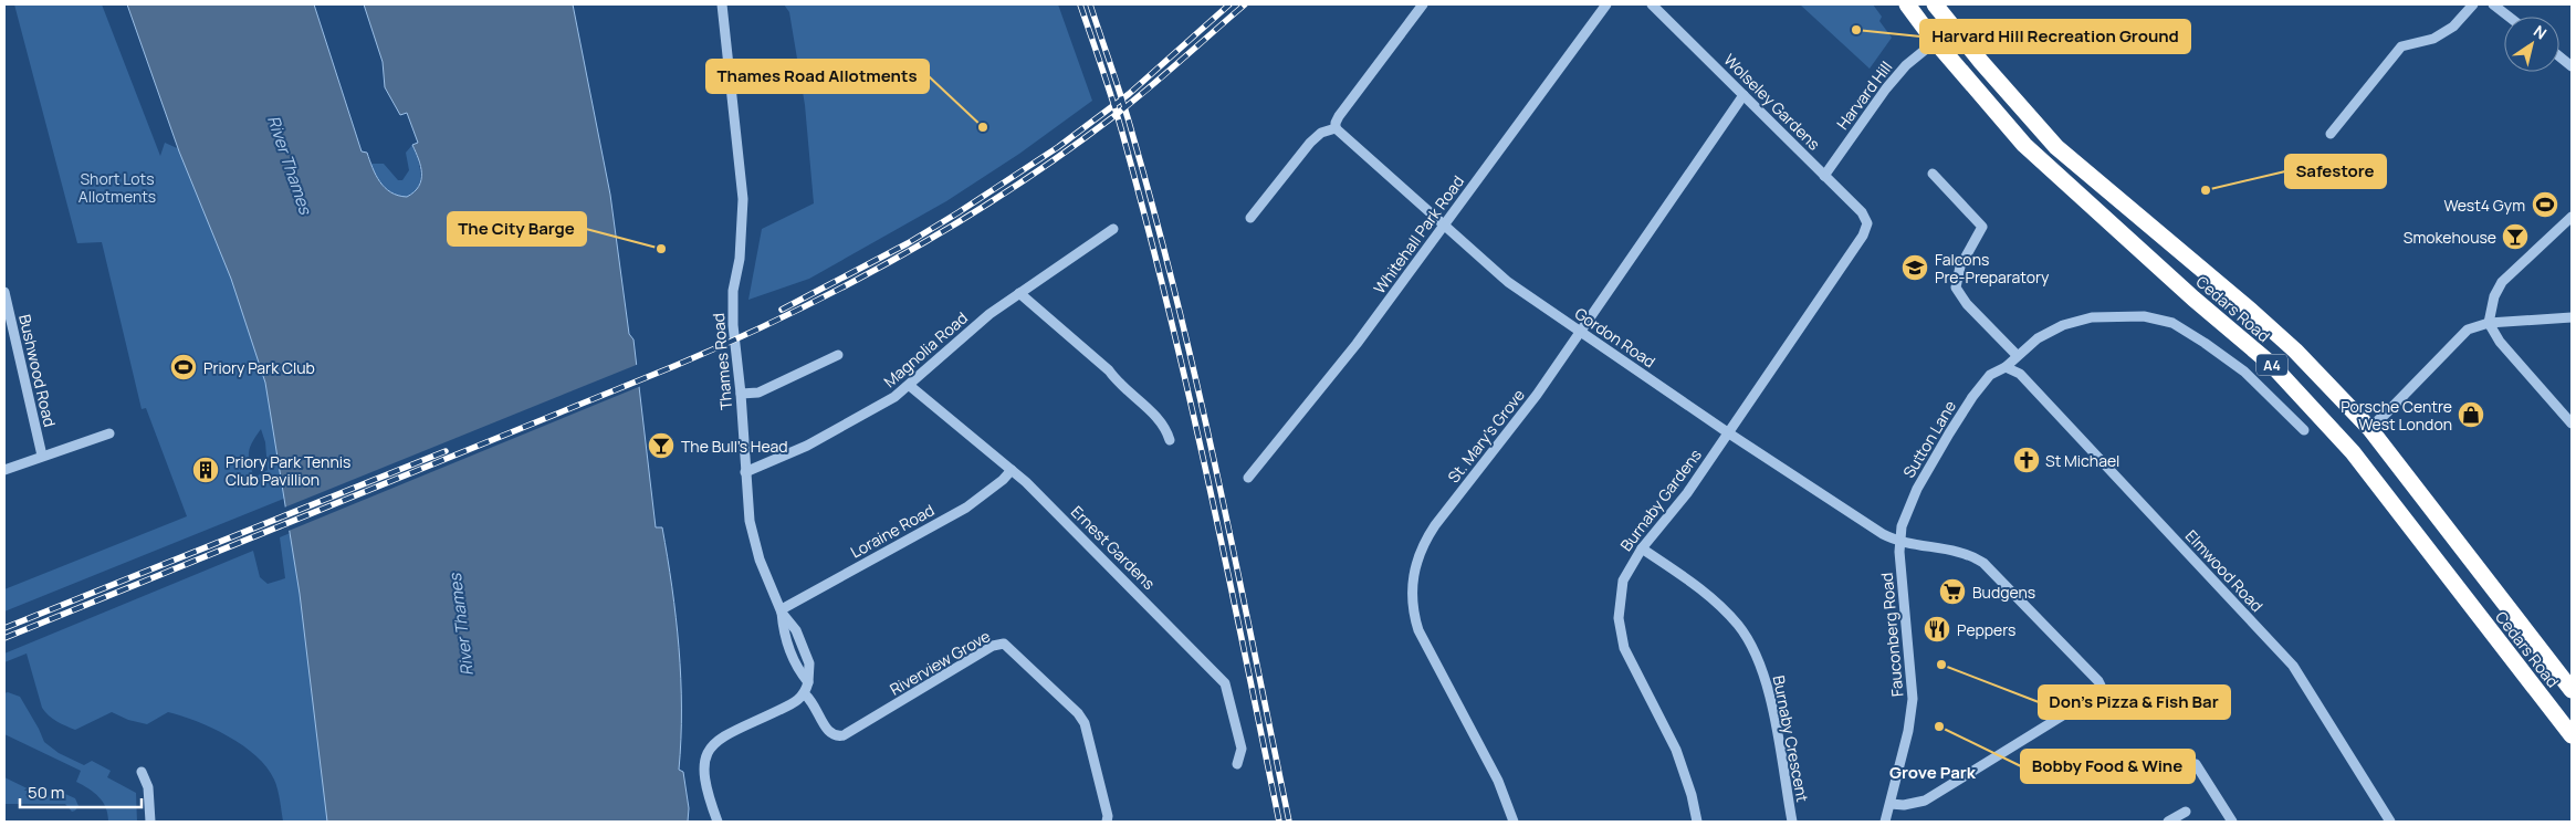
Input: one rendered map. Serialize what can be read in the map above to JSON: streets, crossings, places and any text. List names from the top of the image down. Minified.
{"streets":{"highway":["Cedars Road","A4"],"street":["Harvard Hill","Wolseley Gardens","Whitehall Park Road","Gordon Road","Magnolia Road","Thames Road","Bushwood Road","St. Mary's Grove","Sutton Lane","Burnaby Gardens","Loraine Road","Ernest Gardens","Elmwood Road","Fauconberg Road","Riverview Grove","Burnaby Crescent"]},"crossings":[["Harvard Hill","Wolseley Gardens"],["Harvard Hill","Cedars Road"],["Harvard Hill","A4"],["Wolseley Gardens","St. Mary's Grove"],["Wolseley Gardens","Burnaby Gardens"],["Whitehall Park Road","Gordon Road"],["Cedars Road","A4"],["Gordon Road","St. Mary's Grove"],["Gordon Road","Sutton Lane"],["Gordon Road","Burnaby Gardens"],["Gordon Road","Fauconberg Road"],["Magnolia Road","Thames Road"],["Magnolia Road","Ernest Gardens"],["Thames Road","Loraine Road"],["Thames Road","Riverview Grove"],["Sutton Lane","Elmwood Road"],["Sutton Lane","Fauconberg Road"],["Burnaby Gardens","Burnaby Crescent"],["Loraine Road","Ernest Gardens"]],"districts":["Grove Park"],"water":["River Thames"],"parks":["Short Lots Allotments"],"places":{"other":["Harvard Hill Recreation Ground","Thames Road Allotments","Safestore","The City Barge","Don's Pizza & Fish Bar","Bobby Food & Wine"],"sports":["West4 Gym","Priory Park Club"],"bar":["Smokehouse","The Bull's Head"],"school or university":["Falcons Pre-Preparatory"],"shop":["Porsche Centre West London"],"church":["St Michael"],"building":["Priory Park Tennis Club Pavillion"],"supermarket":["Budgens"],"restaurant":["Peppers"]},"scale_bar":"50 m","north":"top right"}
